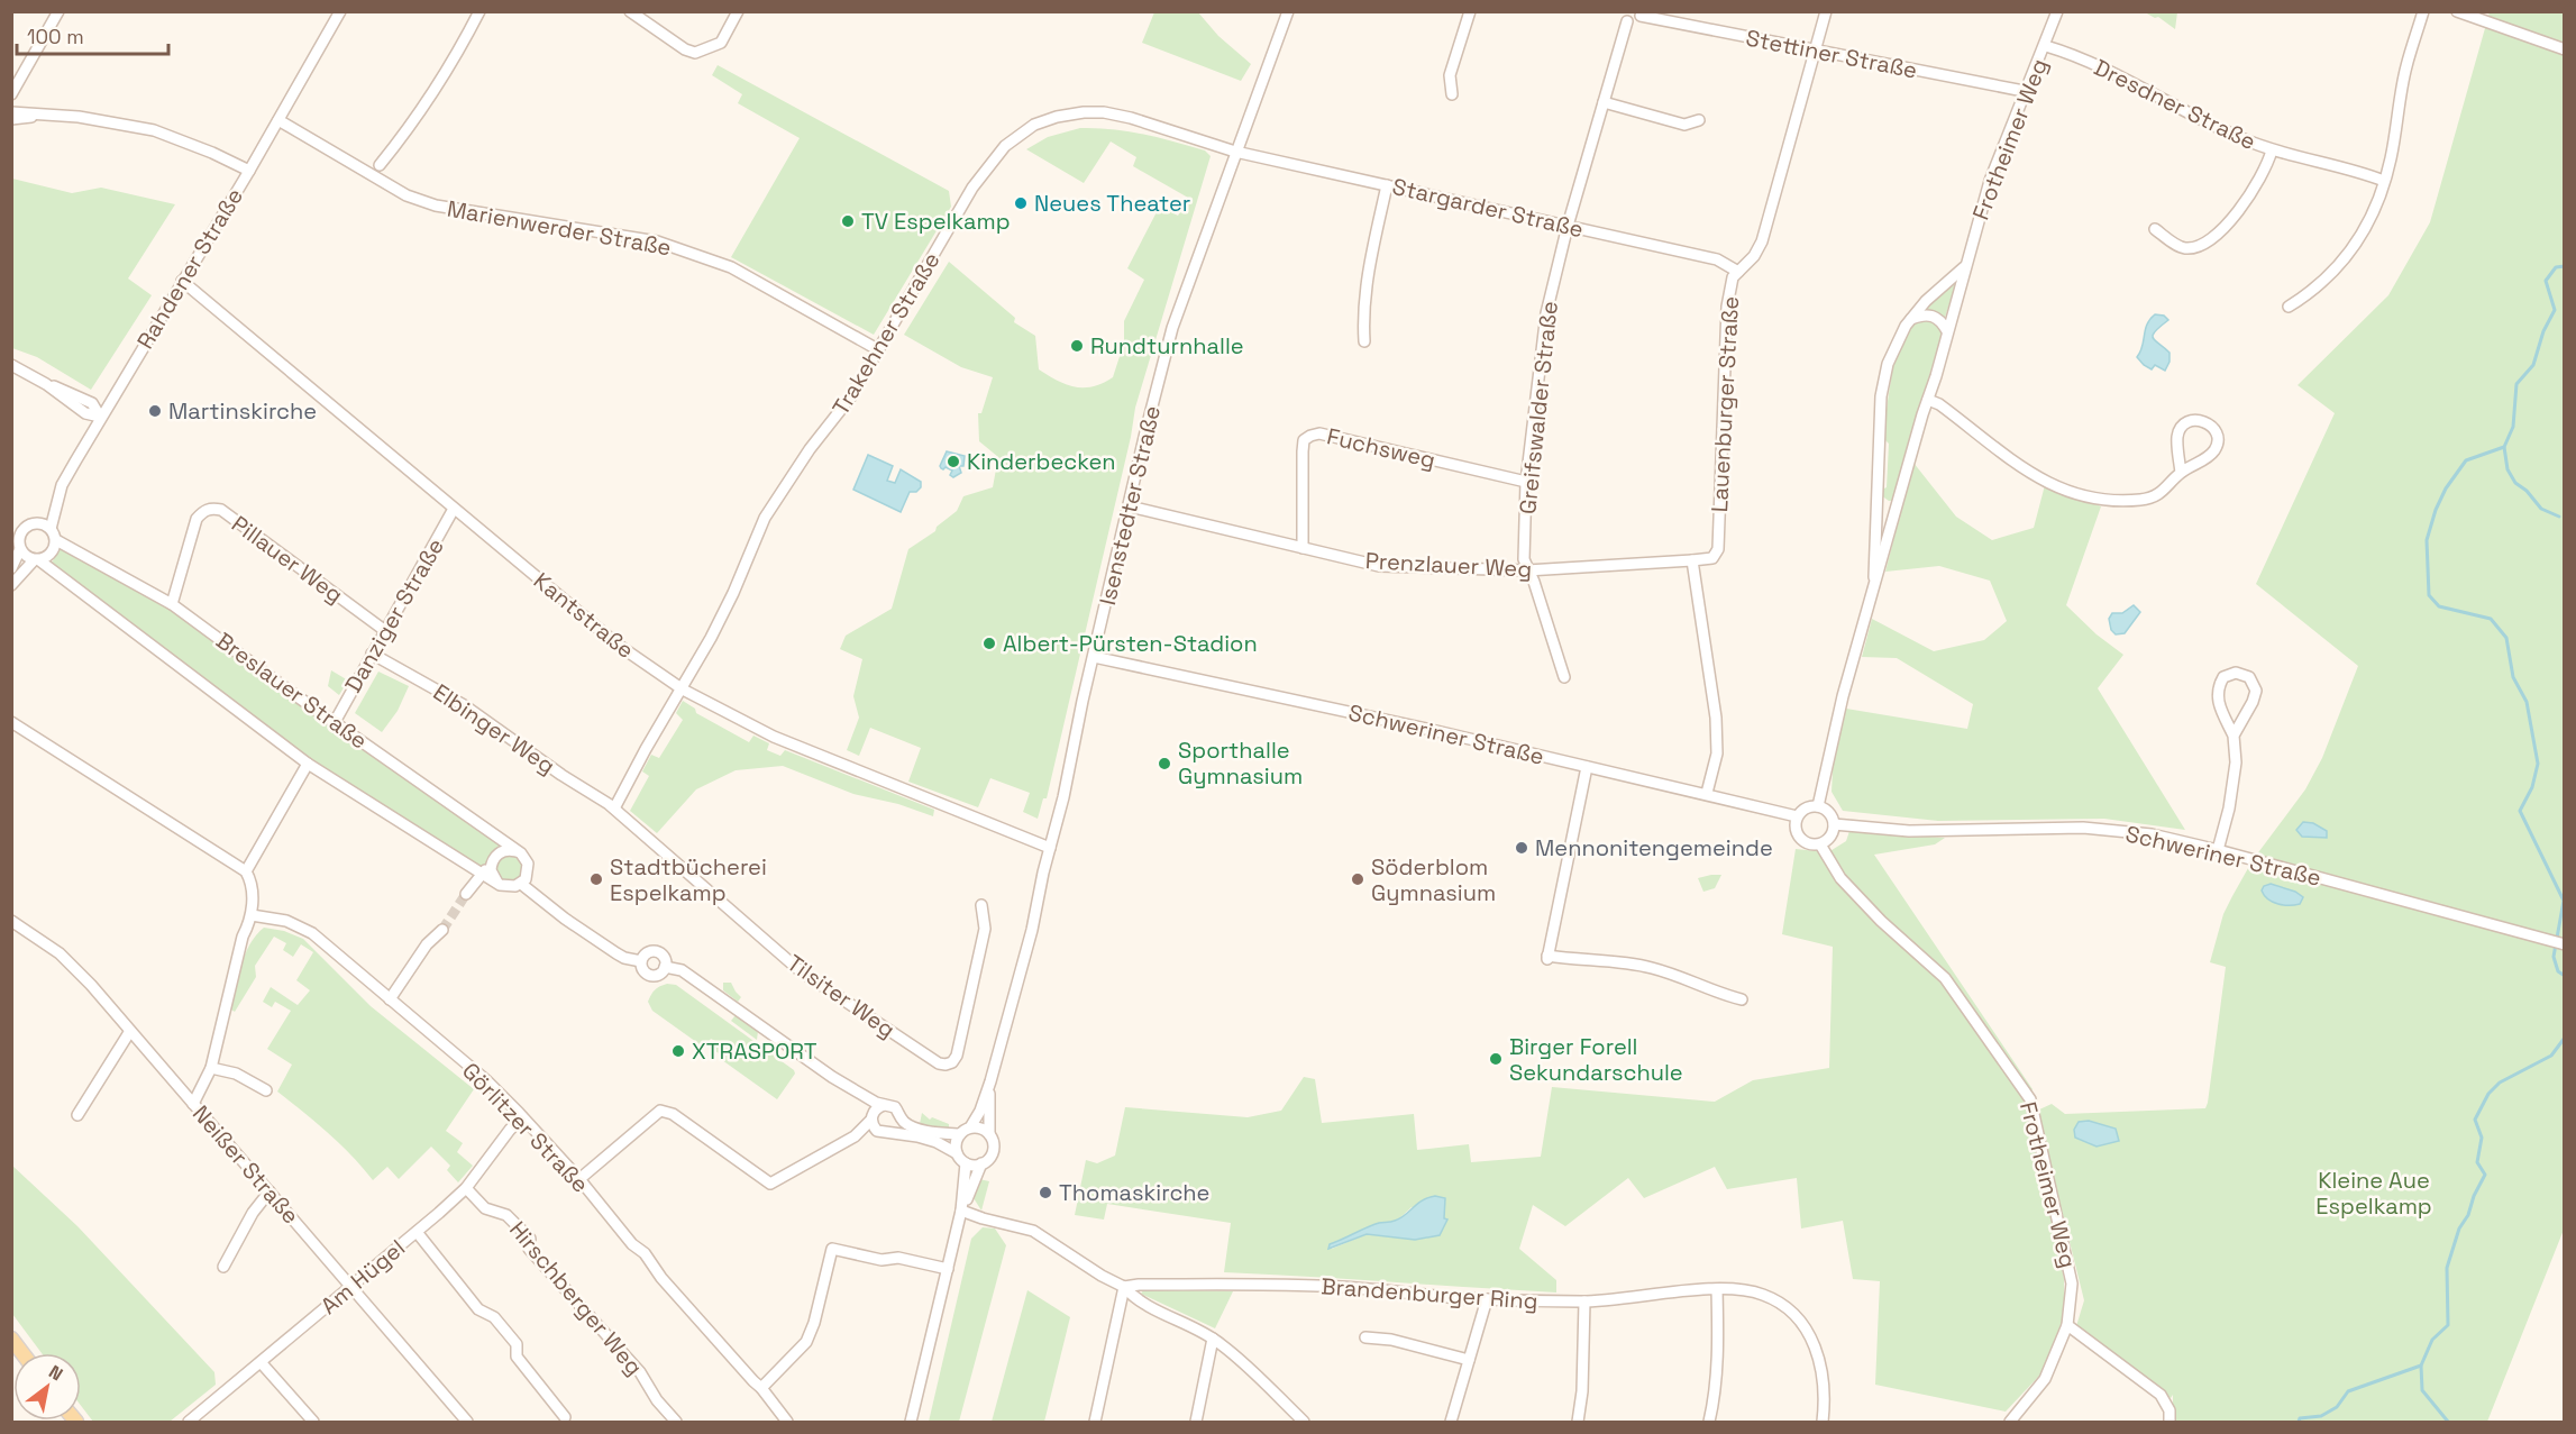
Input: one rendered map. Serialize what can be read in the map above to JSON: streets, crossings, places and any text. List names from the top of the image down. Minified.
{"streets":{"street":["Stettiner Straße","Dresdner Straße","Frotheimer Weg","Stargarder Straße","Marienwerder Straße","Rahdener Straße","Trakehner Straße","Lauenburger Straße","Greifswalder Straße","Fuchsweg","Isenstedter Straße","Pillauer Weg","Prenzlauer Weg","Danziger Straße","Kantstraße","Breslauer Straße","Elbinger Weg","Schweriner Straße","Tilsiter Weg","Görlitzer Straße","Neißer Straße","Am Hügel","Brandenburger Ring","Hirschberger Weg"]},"crossings":[["Stettiner Straße","Frotheimer Weg"],["Stettiner Straße","Lauenburger Straße"],["Dresdner Straße","Frotheimer Weg"],["Frotheimer Weg","Schweriner Straße"],["Stargarder Straße","Trakehner Straße"],["Stargarder Straße","Lauenburger Straße"],["Stargarder Straße","Greifswalder Straße"],["Stargarder Straße","Isenstedter Straße"],["Marienwerder Straße","Rahdener Straße"],["Marienwerder Straße","Trakehner Straße"],["Rahdener Straße","Kantstraße"],["Rahdener Straße","Breslauer Straße"],["Trakehner Straße","Isenstedter Straße"],["Trakehner Straße","Kantstraße"],["Trakehner Straße","Elbinger Weg"],["Trakehner Straße","Tilsiter Weg"],["Lauenburger Straße","Prenzlauer Weg"],["Greifswalder Straße","Fuchsweg"],["Greifswalder Straße","Prenzlauer Weg"],["Fuchsweg","Prenzlauer Weg"],["Isenstedter Straße","Prenzlauer Weg"],["Isenstedter Straße","Kantstraße"],["Isenstedter Straße","Schweriner Straße"],["Pillauer Weg","Danziger Straße"],["Pillauer Weg","Breslauer Straße"],["Danziger Straße","Kantstraße"],["Danziger Straße","Breslauer Straße"],["Danziger Straße","Elbinger Weg"],["Elbinger Weg","Tilsiter Weg"],["Görlitzer Straße","Am Hügel"],["Neißer Straße","Am Hügel"],["Am Hügel","Hirschberger Weg"]],"parks":["Kleine Aue Espelkamp"],"places":["Neues Theater","TV Espelkamp","Rundturnhalle","Martinskirche","Kinderbecken","Albert-Pürsten-Stadion","Sporthalle Gymnasium","Mennonitengemeinde","Stadtbücherei Espelkamp","Söderblom Gymnasium","XTRASPORT","Birger Forell Sekundarschule","Thomaskirche"],"scale_bar":"100 m","north":"top right"}
